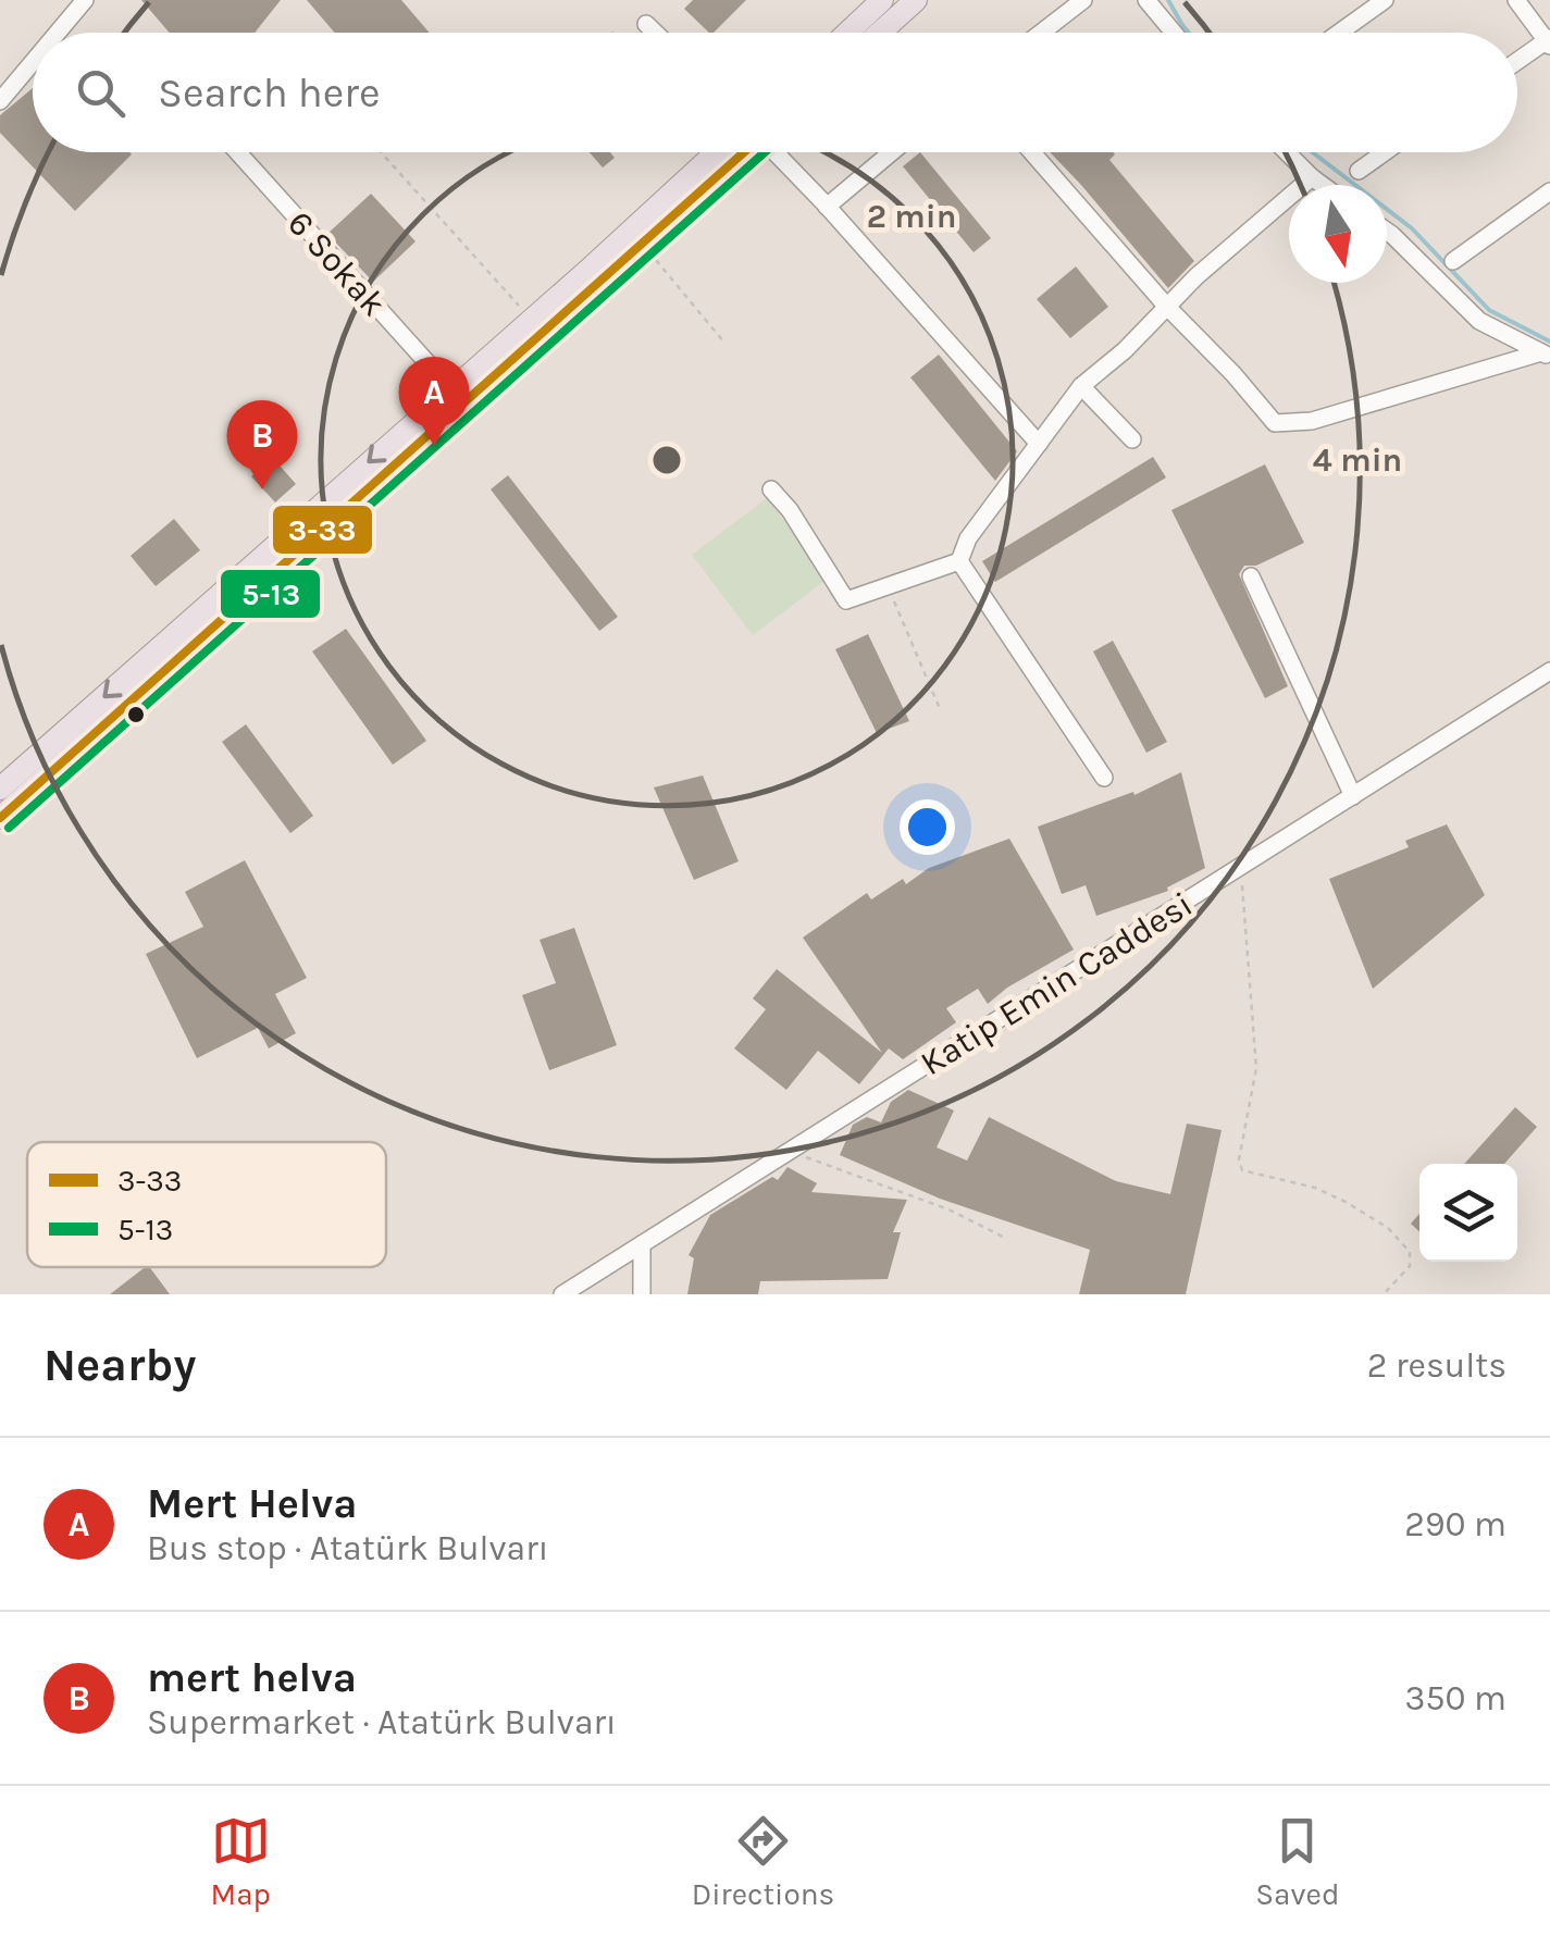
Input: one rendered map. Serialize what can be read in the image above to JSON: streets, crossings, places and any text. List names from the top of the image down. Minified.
{"streets":{"street":["6 Sokak","Katip Emin Caddesi"]},"lines":["transit line 3-33","transit line 5-13"],"legend":["3-33","5-13"],"north":"bottom","page":{"search":"Search here","pins":["A","B"],"heading":["Nearby","2 results"],"list":[{"mark":"A","name":"Mert Helva","note":"Bus stop · Atatürk Bulvarı","value":"290 m"},{"mark":"B","name":"mert helva","note":"Supermarket · Atatürk Bulvarı","value":"350 m"}],"nav":["Map","Directions","Saved"]},"rings":["2 min","4 min"]}
